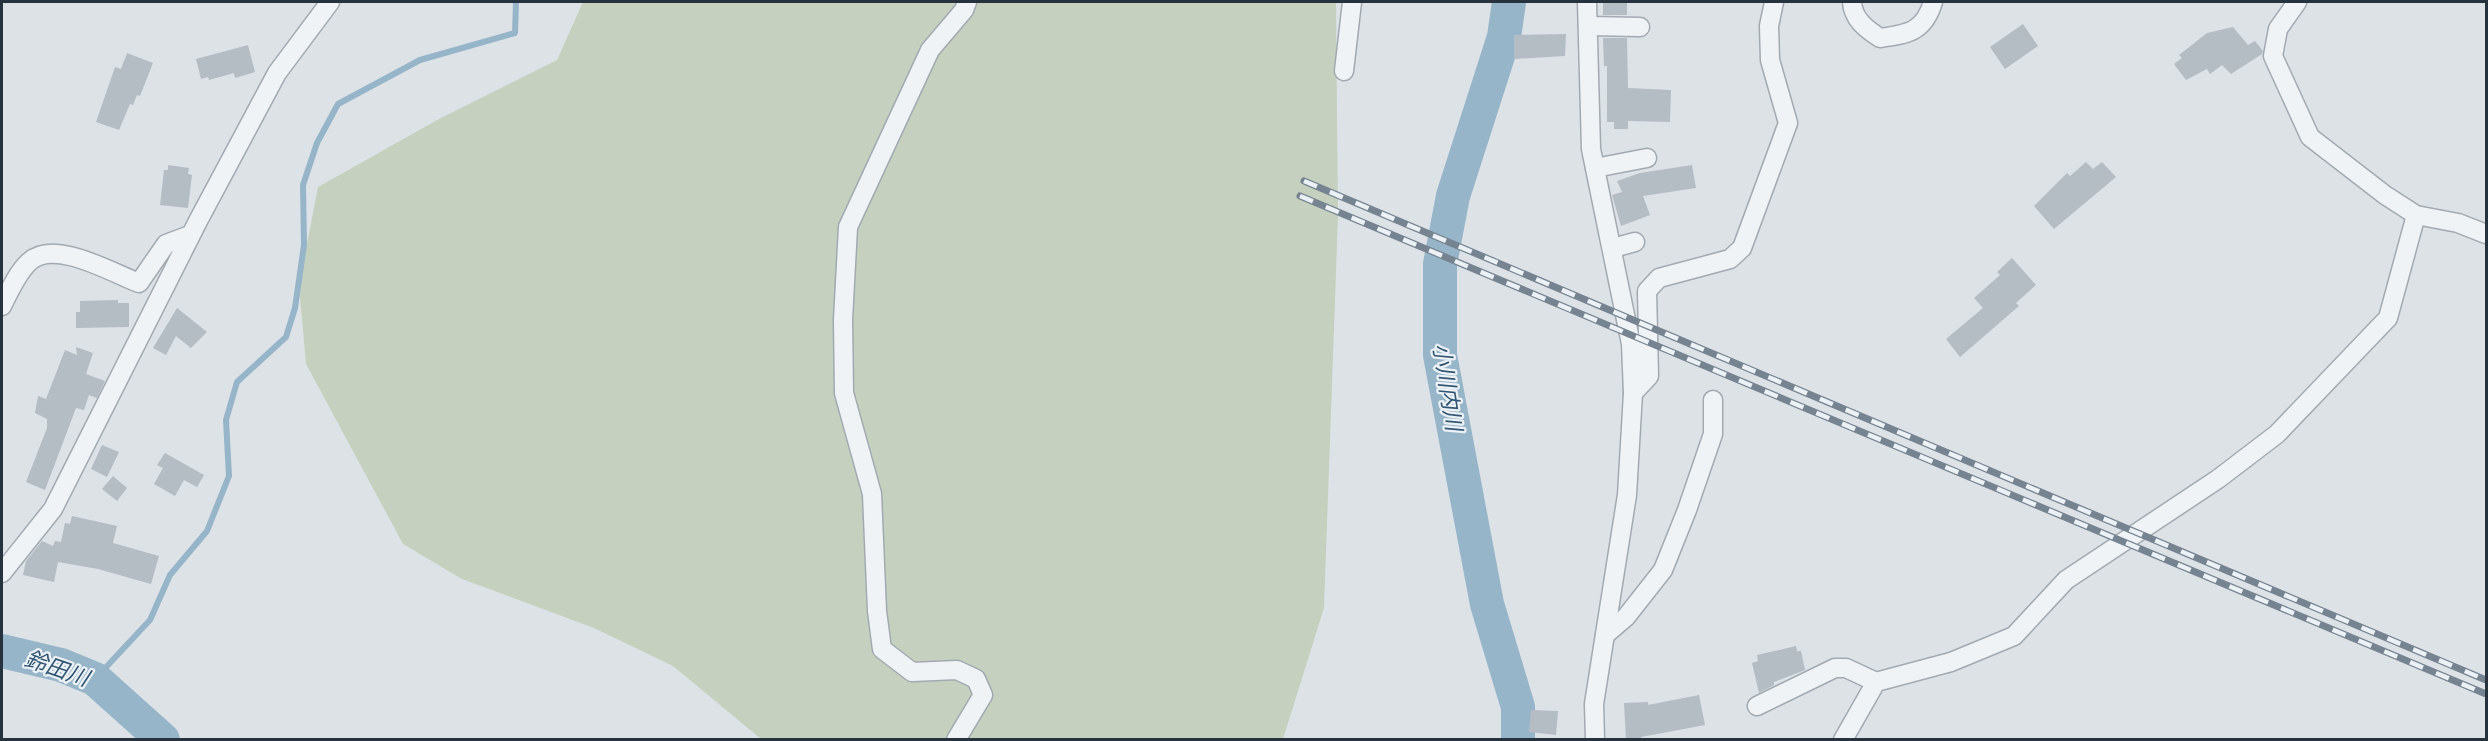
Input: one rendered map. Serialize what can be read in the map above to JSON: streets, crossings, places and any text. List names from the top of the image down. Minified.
{"water":["小川内川","鈴田川"]}
